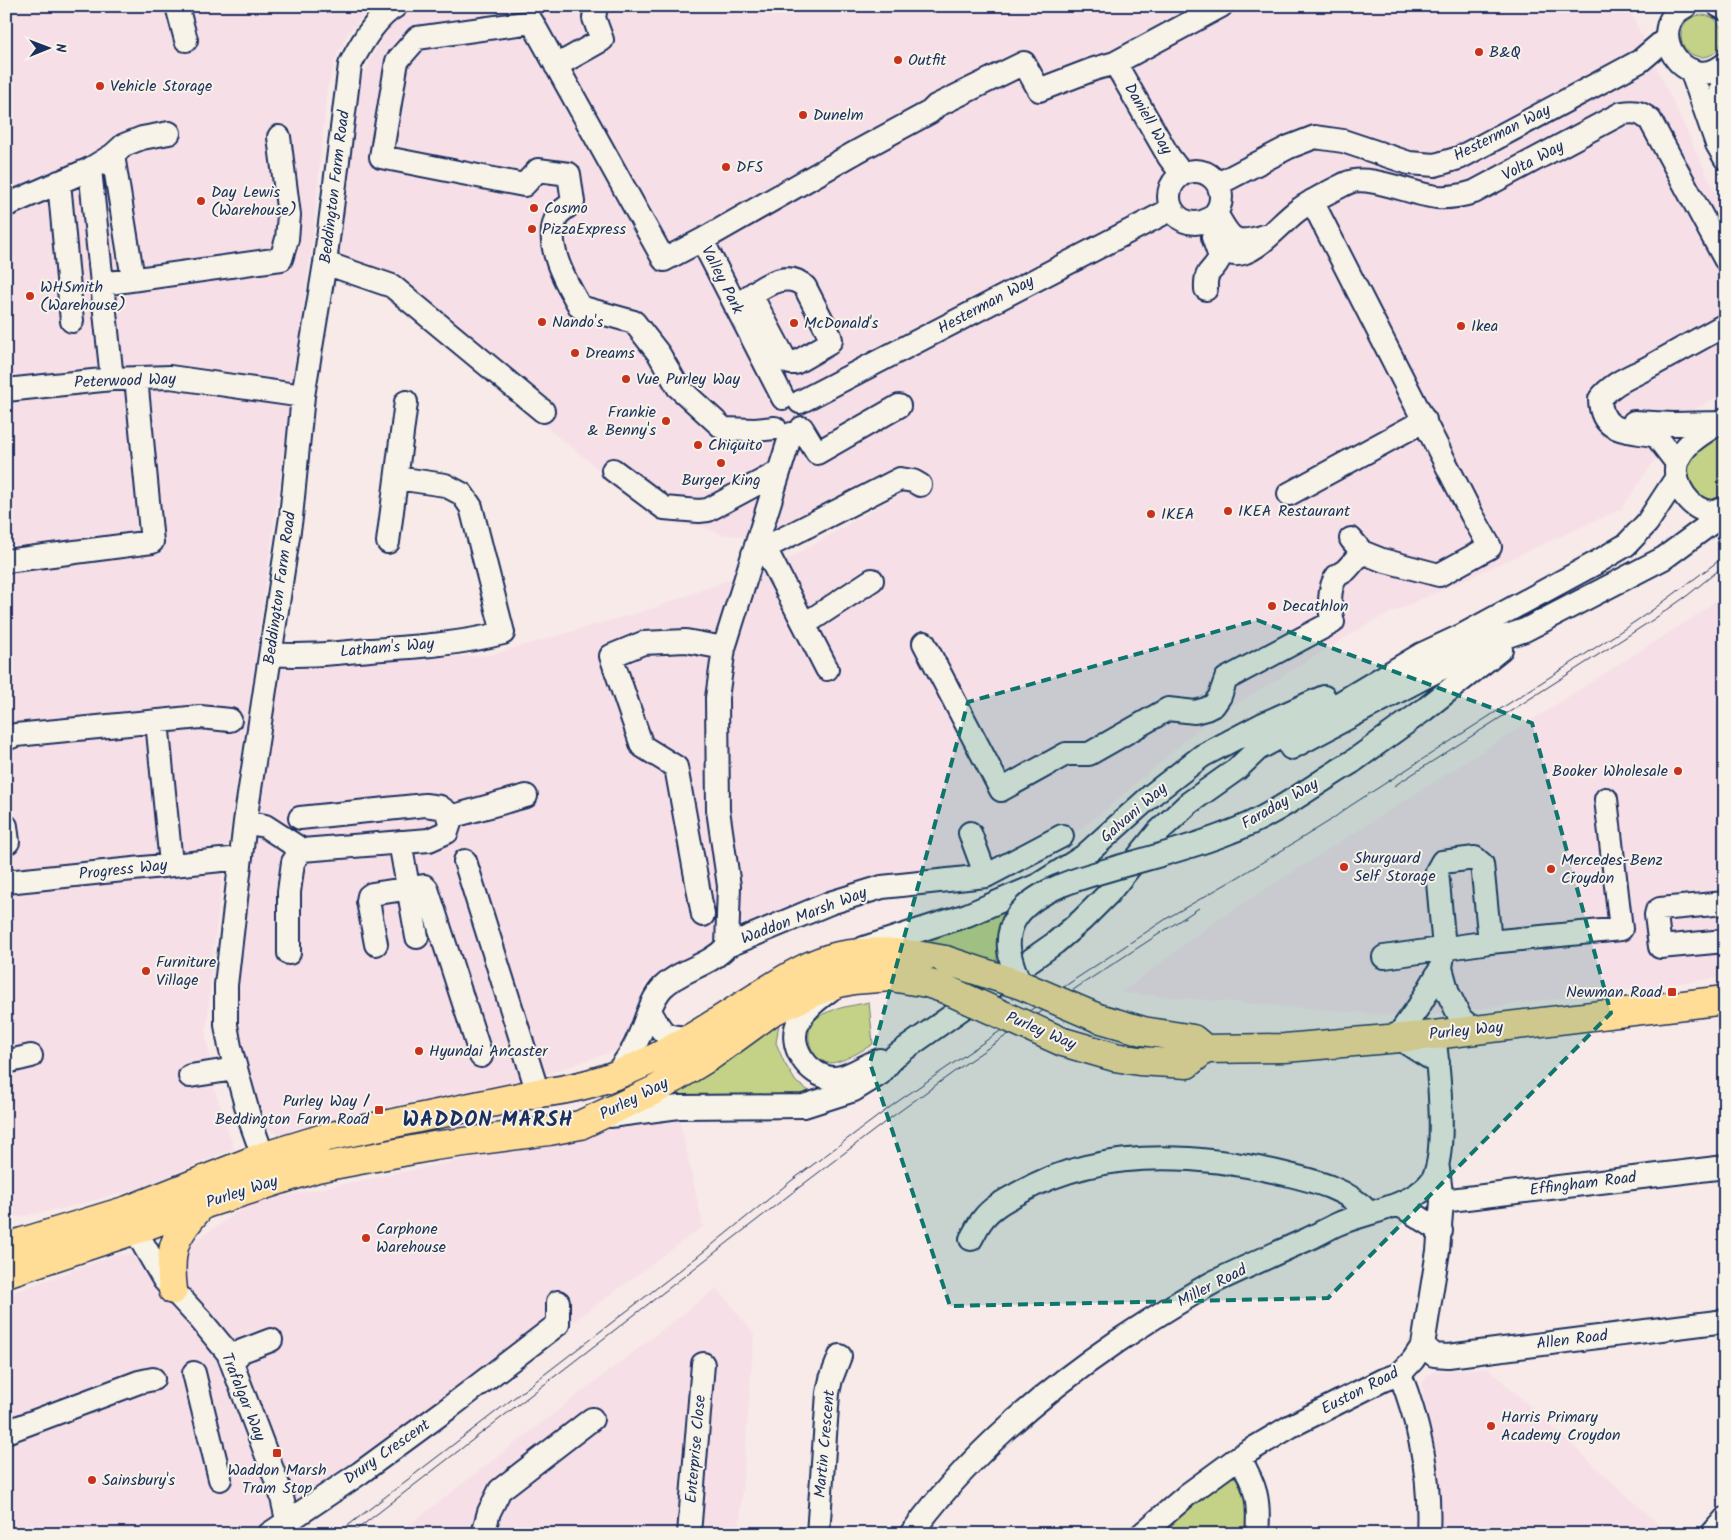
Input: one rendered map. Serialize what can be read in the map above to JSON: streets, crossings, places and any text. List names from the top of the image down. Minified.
{"streets":{"highway":["Purley Way"],"street":["Daniell Way","Hesterman Way","Volta Way","Beddington Farm Road","Valley Park","Peterwood Way","Latham's Way","Faraday Way","Galvani Way","Progress Way","Waddon Marsh Way","Effingham Road","Miller Road","Allen Road","Euston Road","Trafalgar Way","Martin Crescent","Enterprise Close","Drury Crescent"]},"crossings":[["Daniell Way","Hesterman Way"],["Daniell Way","Volta Way"],["Daniell Way","Valley Park"],["Hesterman Way","Volta Way"],["Hesterman Way","Valley Park"],["Beddington Farm Road","Peterwood Way"],["Beddington Farm Road","Latham's Way"],["Beddington Farm Road","Progress Way"],["Beddington Farm Road","Purley Way"],["Faraday Way","Purley Way"],["Galvani Way","Purley Way"],["Waddon Marsh Way","Purley Way"],["Purley Way","Trafalgar Way"],["Effingham Road","Euston Road"],["Miller Road","Euston Road"],["Allen Road","Euston Road"],["Trafalgar Way","Drury Crescent"]],"districts":["WADDON MARSH"],"places":{"other":["B&Q","Outfit","Vehicle Storage","Dunelm","DFS","Day Lewis (Warehouse)","Cosmo","PizzaExpress","WHSmith (Warehouse)","Nando's","McDonald's","Ikea","Dreams","Vue Purley Way","Frankie & Benny's","Chiquito","Burger King","IKEA Restaurant","IKEA","Decathlon","Booker Wholesale","Shurguard Self Storage","Mercedes-Benz Croydon","Furniture Village","Hyundai Ancaster","Carphone Warehouse","Harris Primary Academy Croydon","Sainsbury's"],"transit":["Newman Road","Purley Way / Beddington Farm Road","Waddon Marsh Tram Stop"]},"north":"right"}
